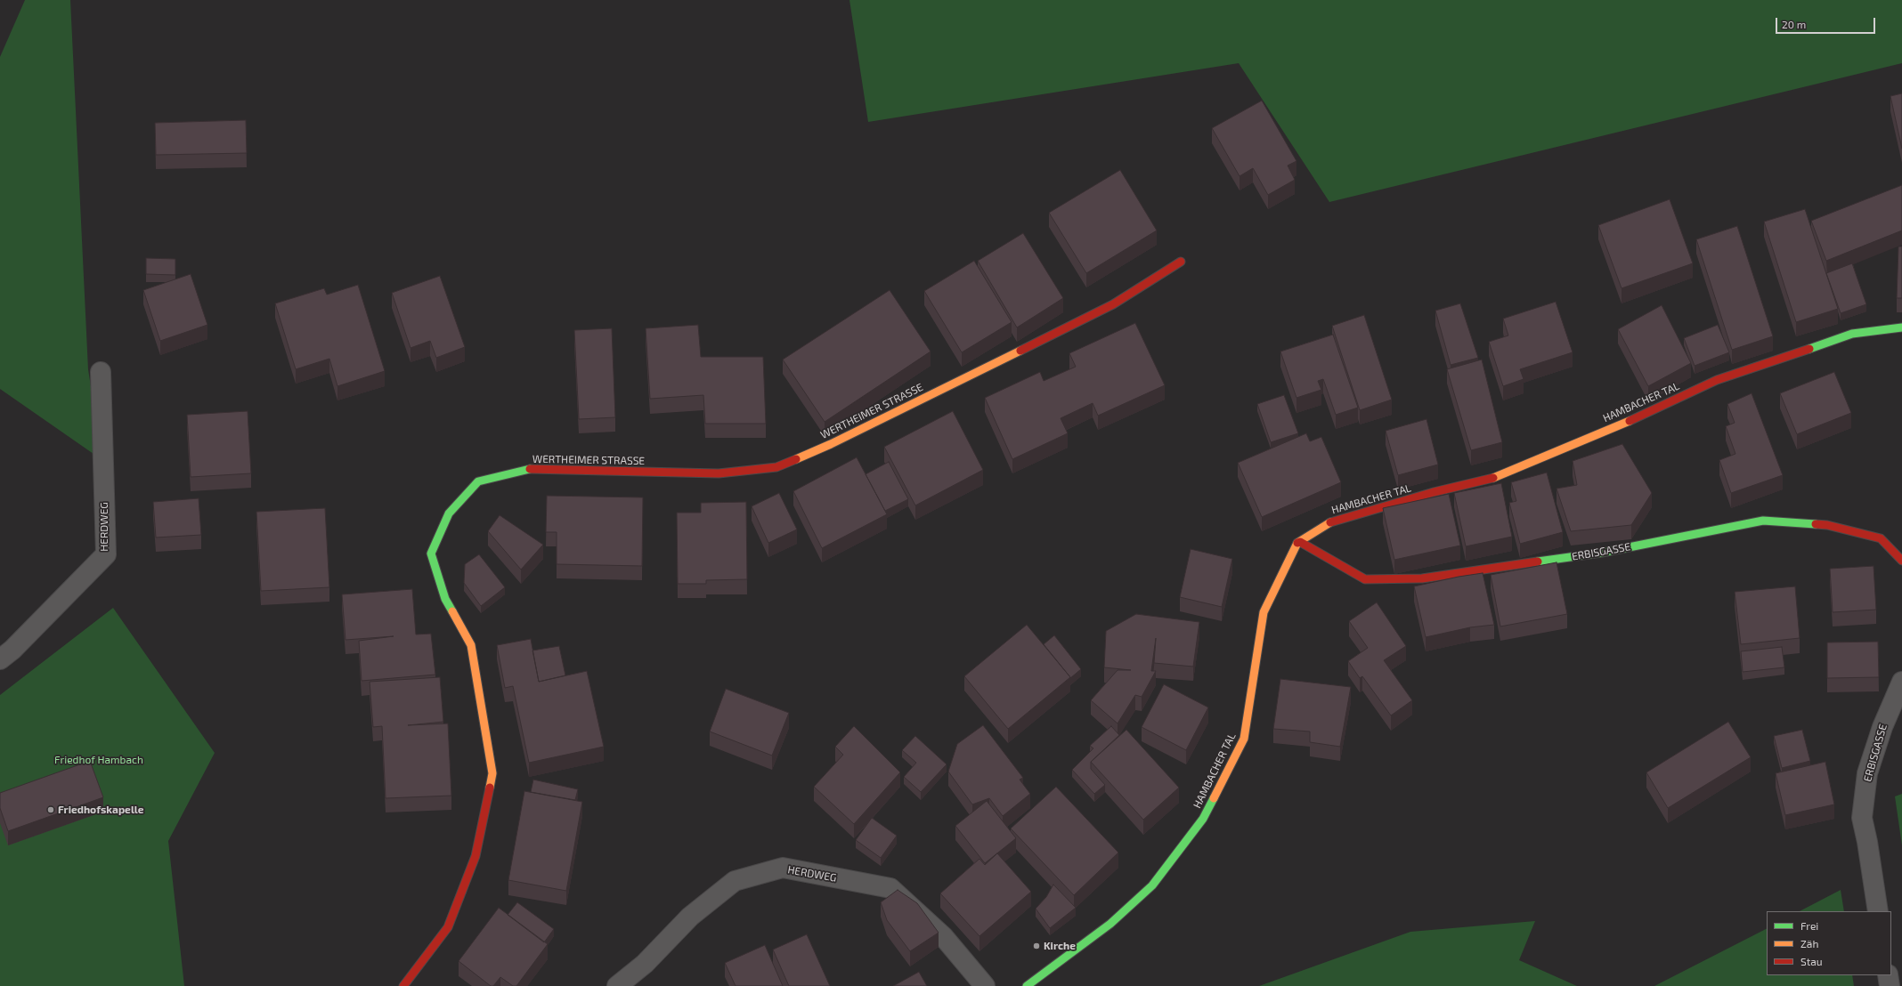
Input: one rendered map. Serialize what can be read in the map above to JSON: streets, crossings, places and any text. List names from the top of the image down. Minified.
{"streets":{"street":["HAMBACHER TAL","WERTHEIMER STRASSE","HERDWEG","ERBISGASSE"]},"crossings":[["HAMBACHER TAL","ERBISGASSE"]],"parks":["Friedhof Hambach"],"places":["Friedhofskapelle","Kirche"],"legend":["Frei","Zäh","Stau"],"scale_bar":"20 m"}
